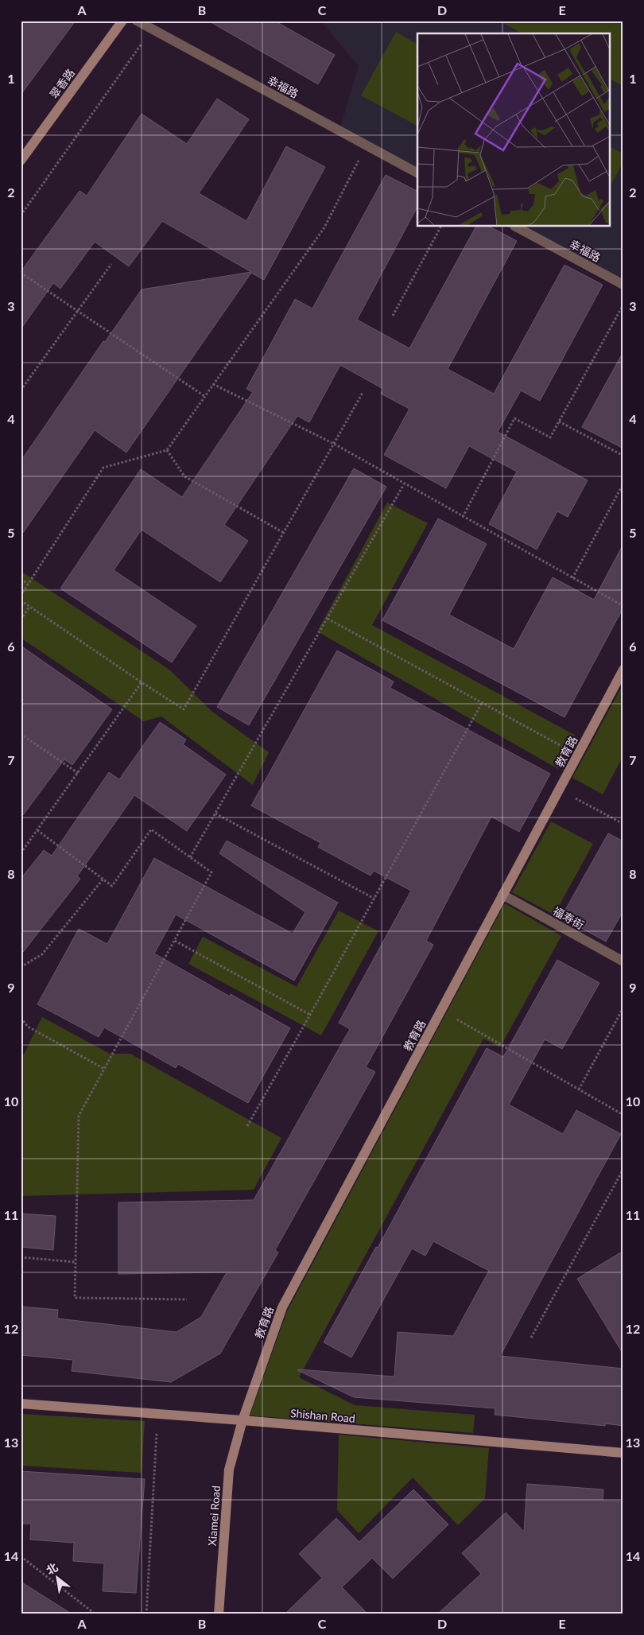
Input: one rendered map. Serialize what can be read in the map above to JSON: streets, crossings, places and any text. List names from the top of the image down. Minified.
{"streets":{"street":["翠香路","幸福路","教育路","福寿街","Shishan Road","Xiamei Road"]},"crossings":[["教育路","福寿街"],["教育路","Shishan Road"],["教育路","Xiamei Road"],["Shishan Road","Xiamei Road"]],"north":"top left","grid":{"columns":["A","B","C","D","E"],"rows":["1","2","3","4","5","6","7","8","9","10","11","12","13","14"]}}
